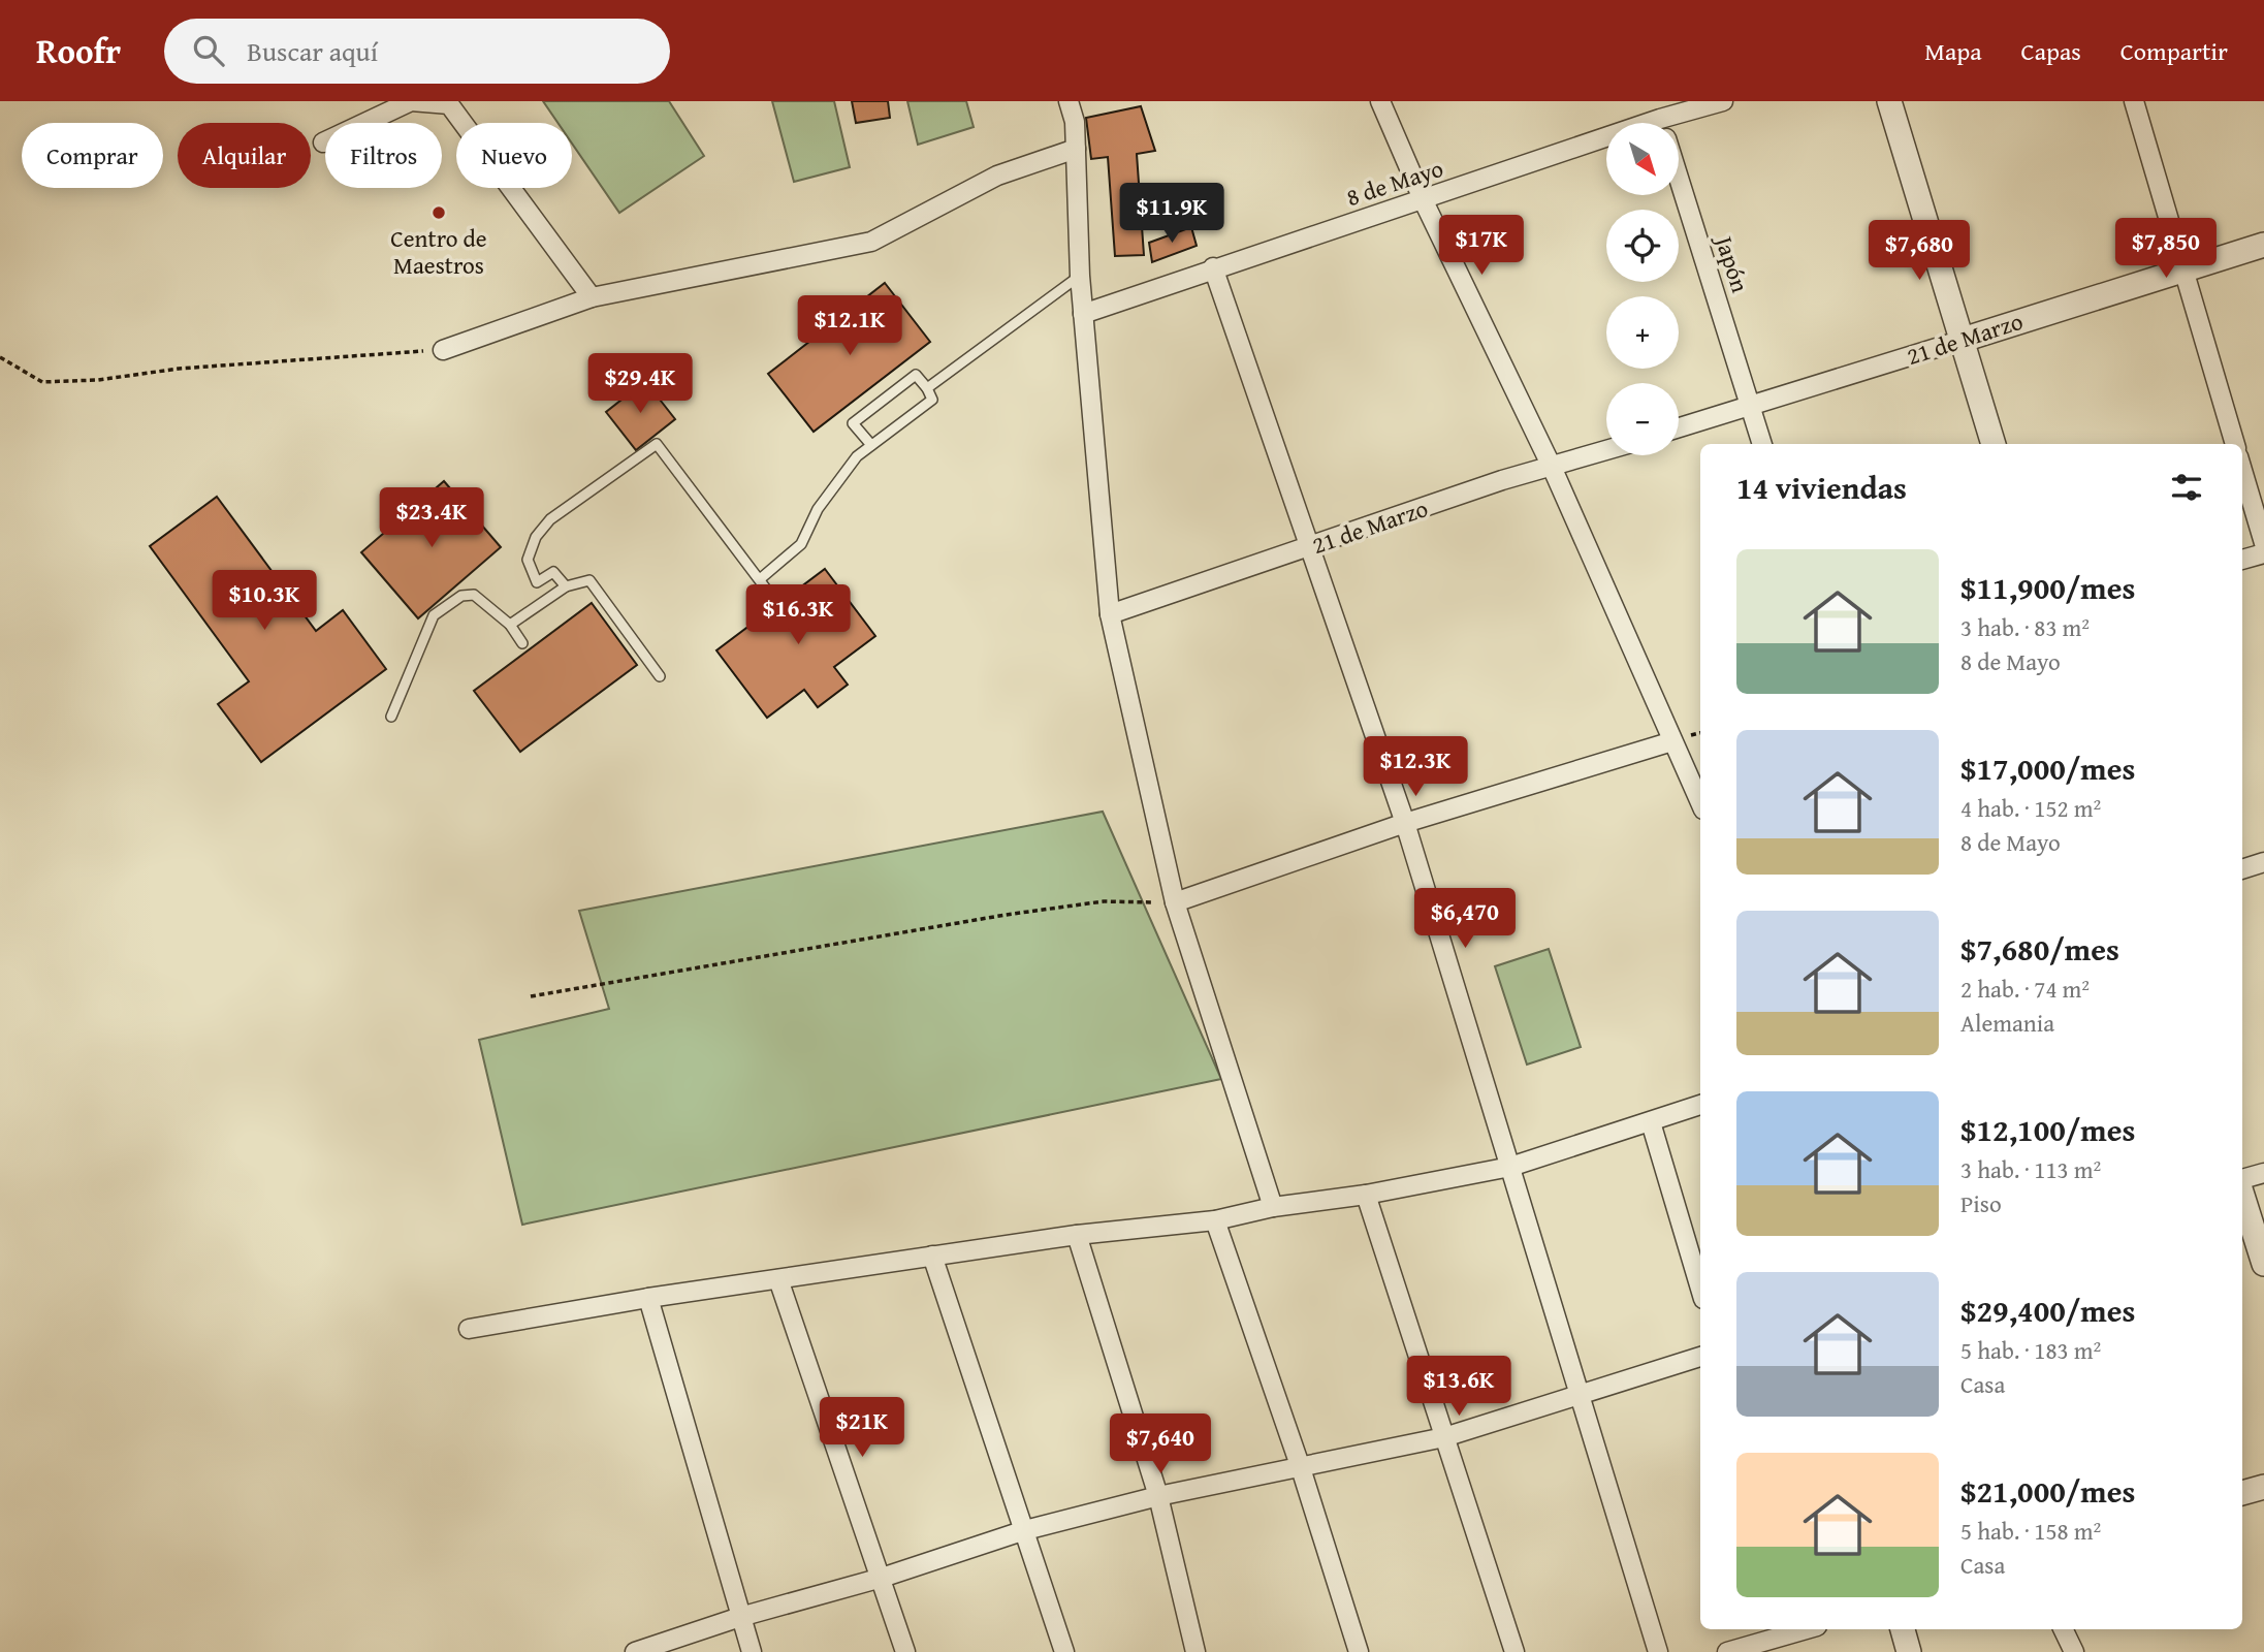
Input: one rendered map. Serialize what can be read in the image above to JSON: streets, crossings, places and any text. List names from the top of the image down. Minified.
{"streets":{"street":["8 de Mayo","Japón","21 de Marzo"]},"crossings":[["Japón","21 de Marzo"]],"places":["Centro de Maestros"],"north":"bottom right","page":{"header":"Roofr","search":"Buscar aquí","nav":["Mapa","Capas","Compartir"],"map_buttons":["+","−"],"chip":["Comprar","Alquilar","Filtros","Nuevo"],"price":["$11.9K","$17K","$7,850","$7,680","$12.1K","$29.4K","$23.4K","$10.3K","$16.3K","$12.3K","$6,470","$13.6K","$21K","$7,640"],"heading":"14 viviendas","list":[{"name":"$11,900/mes","note":"3 hab. · 83 m² · 8 de Mayo"},{"name":"$17,000/mes","note":"4 hab. · 152 m² · 8 de Mayo"},{"name":"$7,680/mes","note":"2 hab. · 74 m² · Alemania"},{"name":"$12,100/mes","note":"3 hab. · 113 m² · Piso"},{"name":"$29,400/mes","note":"5 hab. · 183 m² · Casa"},{"name":"$21,000/mes","note":"5 hab. · 158 m² · Casa"}]}}
